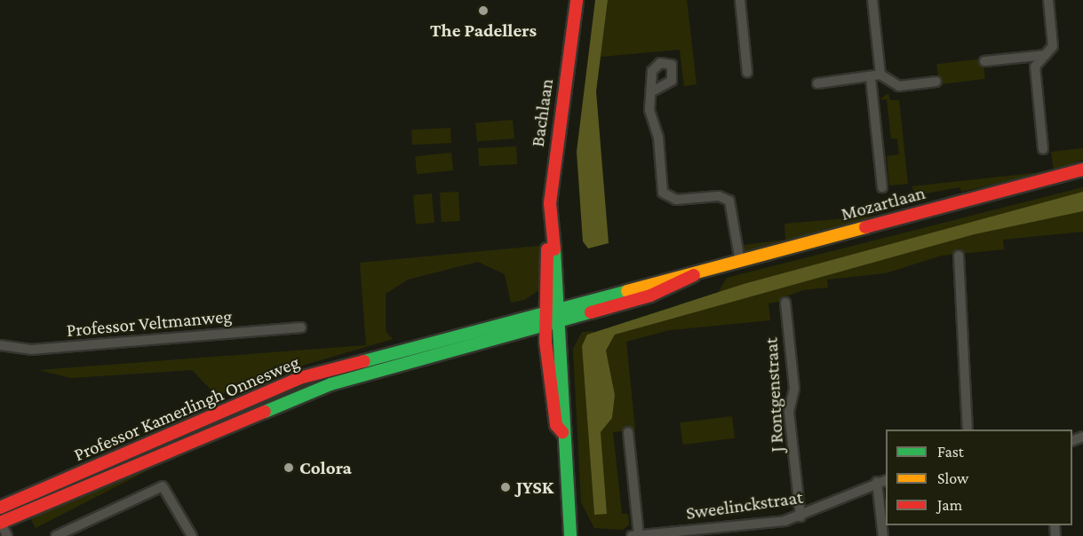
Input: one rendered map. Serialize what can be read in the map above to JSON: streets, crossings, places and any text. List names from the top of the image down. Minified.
{"streets":{"main road":["Bachlaan","Mozartlaan","Professor Kamerlingh Onnesweg"],"street":["Professor Veltmanweg","J Rontgenstraat","Sweelinckstraat"]},"crossings":[["Bachlaan","Mozartlaan"],["Bachlaan","Professor Kamerlingh Onnesweg"],["Mozartlaan","Professor Kamerlingh Onnesweg"],["J Rontgenstraat","Sweelinckstraat"]],"places":["The Padellers","Colora","JYSK"],"legend":["Fast","Slow","Jam"]}
